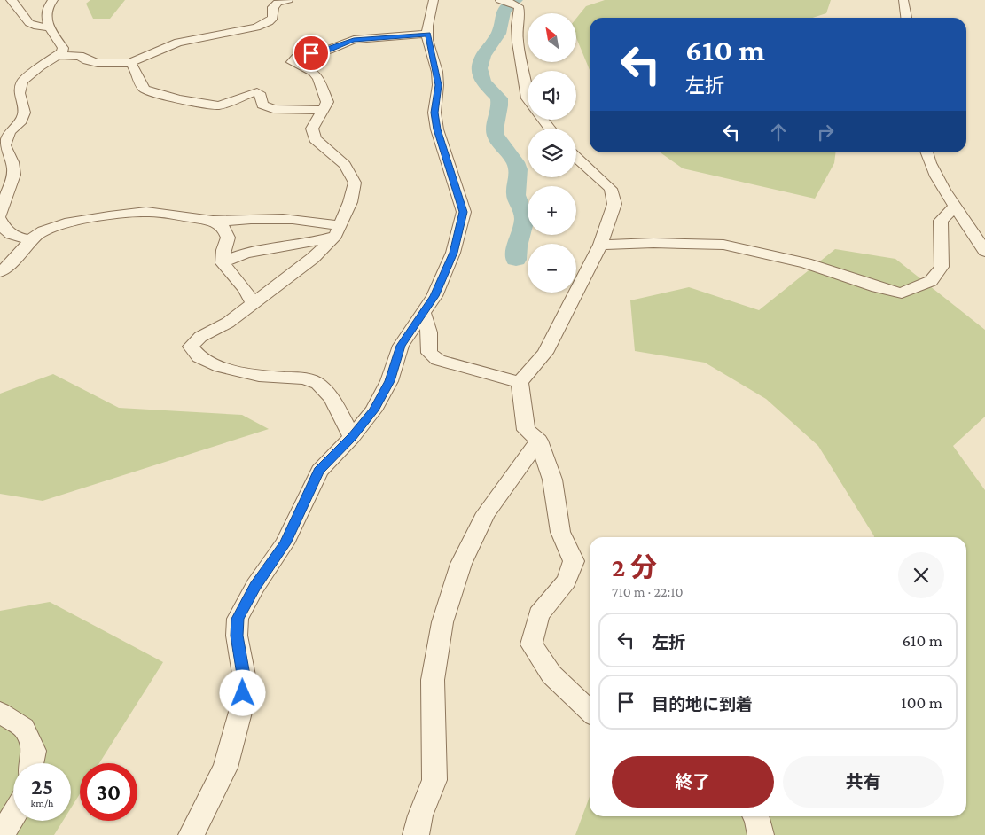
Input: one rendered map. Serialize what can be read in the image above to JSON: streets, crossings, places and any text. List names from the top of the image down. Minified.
{"north":"top left","page":{"map_buttons":["+","−"],"turn":["610 m","左折"],"heading":["2 分","710 m · 22:10"],"list":[{"name":"左折","value":"610 m"},{"name":"目的地に到着","value":"100 m"}],"buttons":["終了","共有"],"speed":"25 km/h","limit":"30"}}
